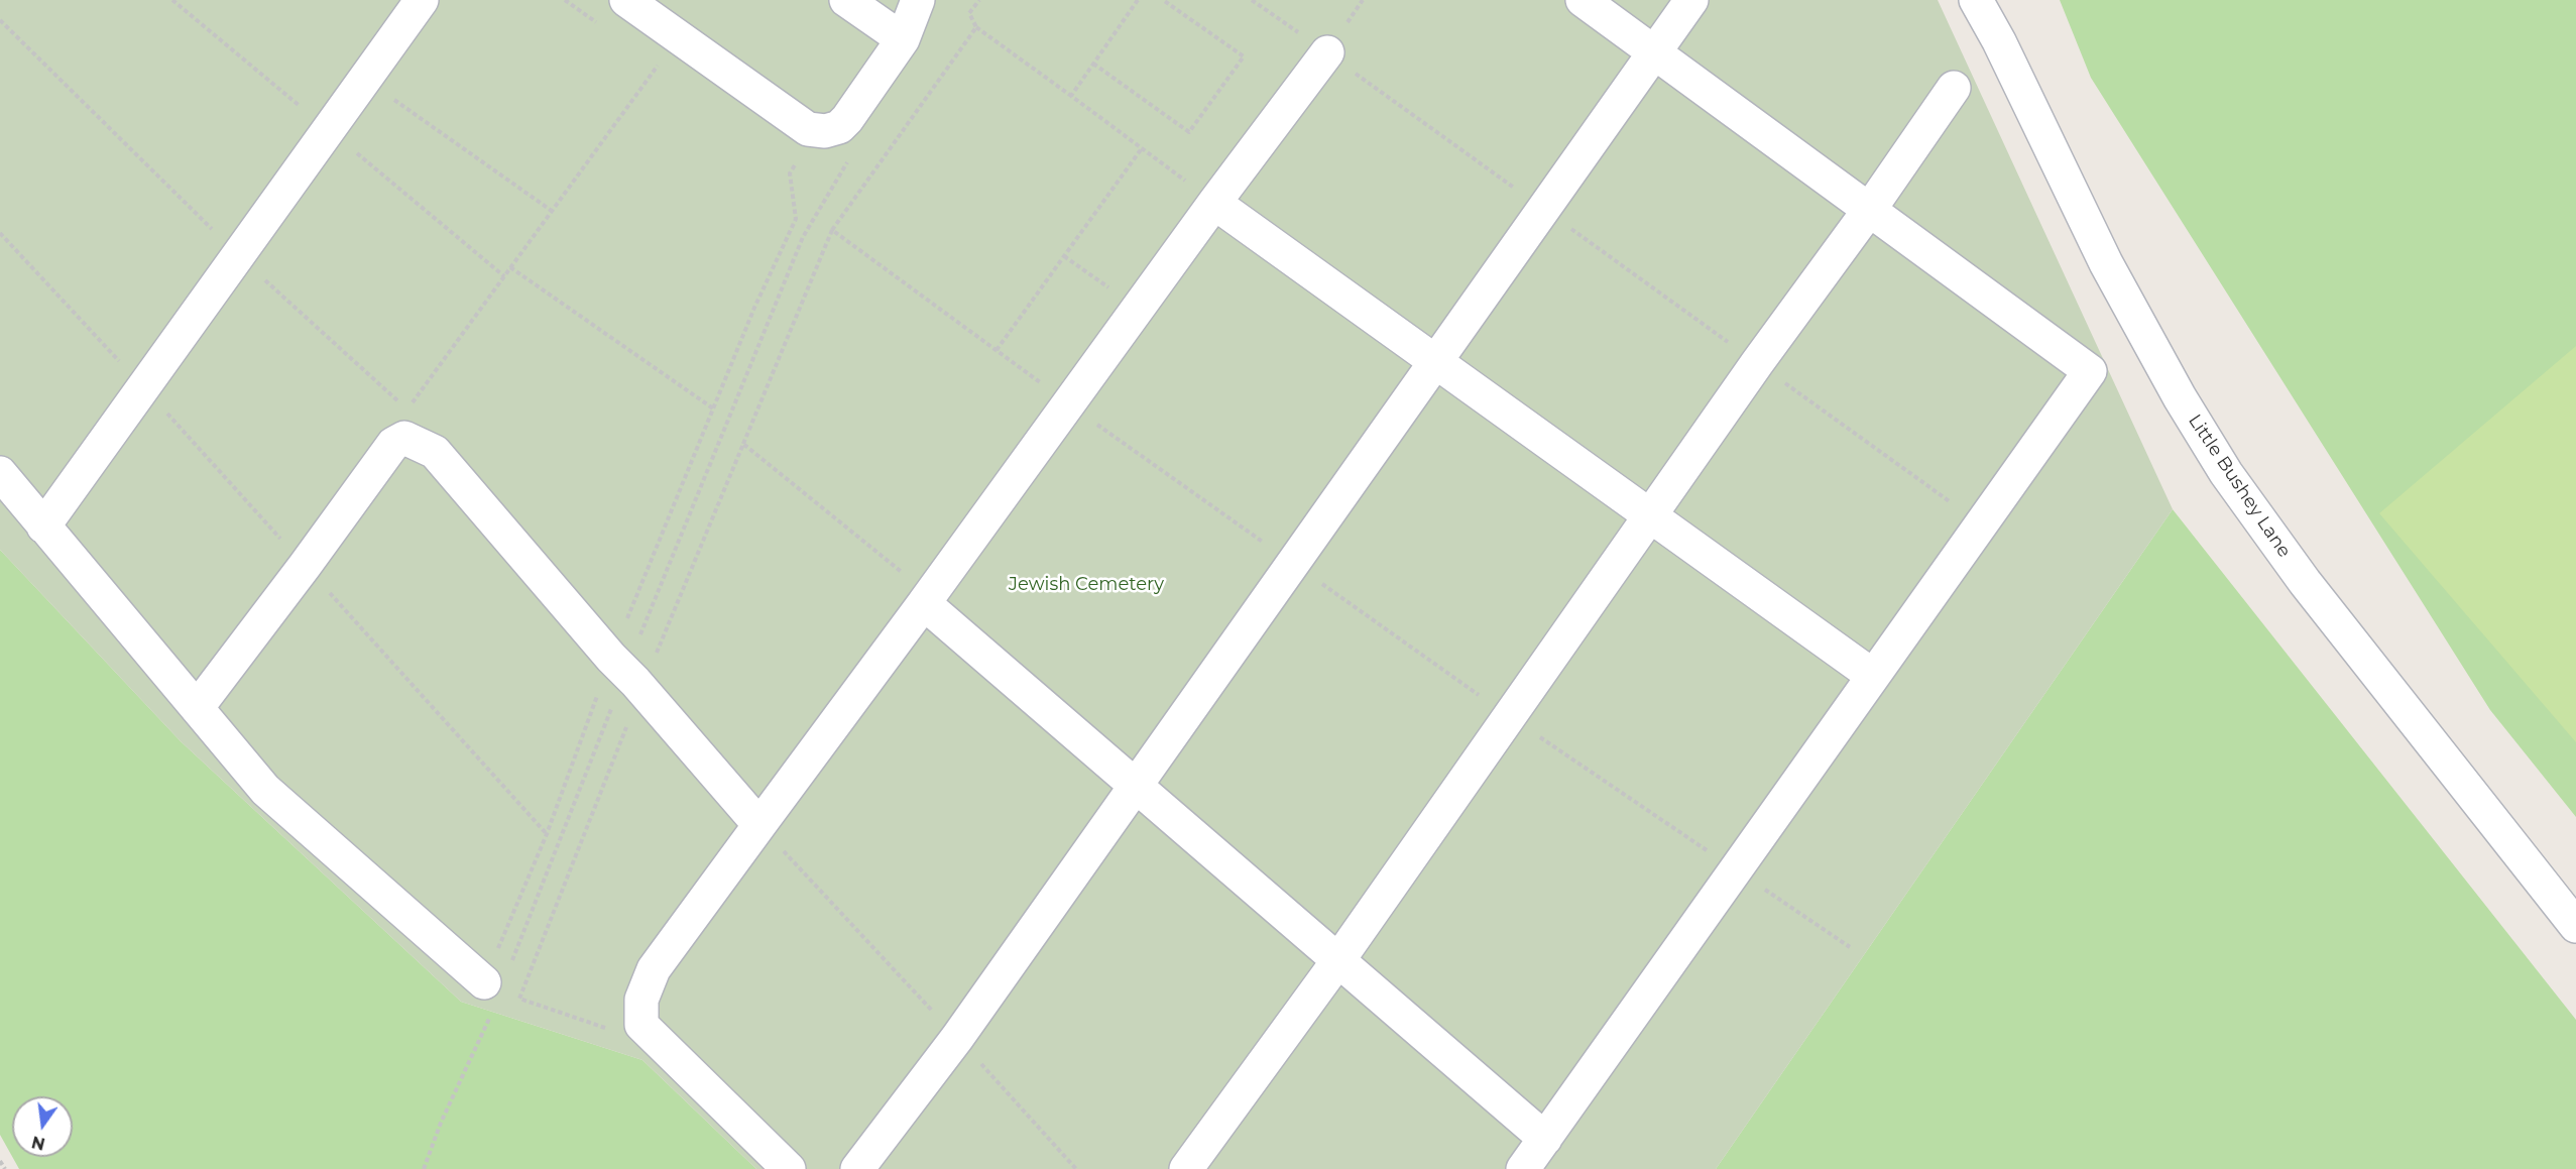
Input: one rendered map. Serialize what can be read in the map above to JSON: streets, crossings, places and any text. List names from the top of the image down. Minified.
{"streets":{"street":["Little Bushey Lane"]},"parks":["Jewish Cemetery"],"north":"bottom"}
